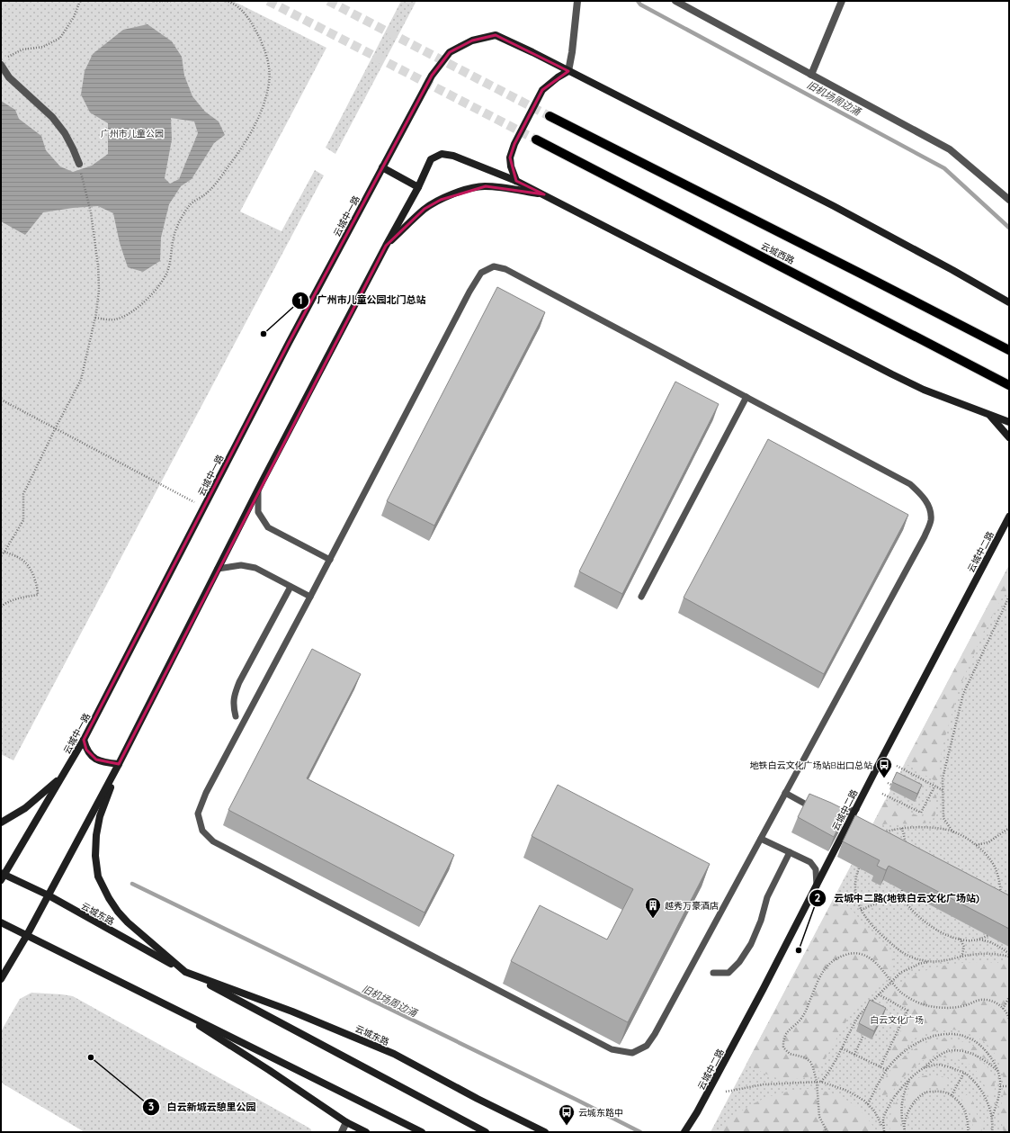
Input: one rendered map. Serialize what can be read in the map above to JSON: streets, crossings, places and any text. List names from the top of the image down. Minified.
{"streets":{"main road":["云城中一路","云城西路","云城中二路","云城东路"]},"crossings":[["云城中一路","云城东路"]],"water":["旧机场周边涌"],"parks":["广州市儿童公园","白云文化广场"],"places":{"other":["广州市儿童公园北门总站","云城中二路(地铁白云文化广场站)","白云新城云憩里公园"],"bus stop":["地铁白云文化广场站B出口总站","云城东路中"],"building":["越秀万豪酒店"]}}
